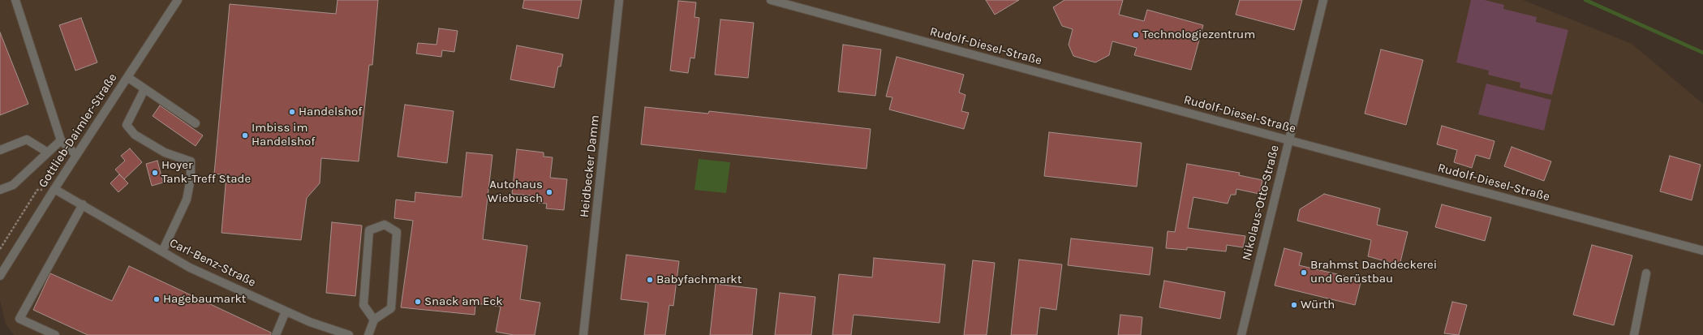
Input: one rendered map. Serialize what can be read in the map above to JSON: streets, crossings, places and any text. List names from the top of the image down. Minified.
{"streets":{"street":["Rudolf-Diesel-Straße","Gottlieb-Daimler-Straße","Heidbecker Damm","Nikolaus-Otto-Straße","Carl-Benz-Straße"]},"crossings":[["Rudolf-Diesel-Straße","Nikolaus-Otto-Straße"],["Gottlieb-Daimler-Straße","Carl-Benz-Straße"]],"places":["Technologiezentrum","Handelshof","Imbiss im Handelshof","Hoyer Tank-Treff Stade","Autohaus Wiebusch","Brahmst Dachdeckerei und Gerüstbau","Babyfachmarkt","Hagebaumarkt","Snack am Eck","Würth"]}
